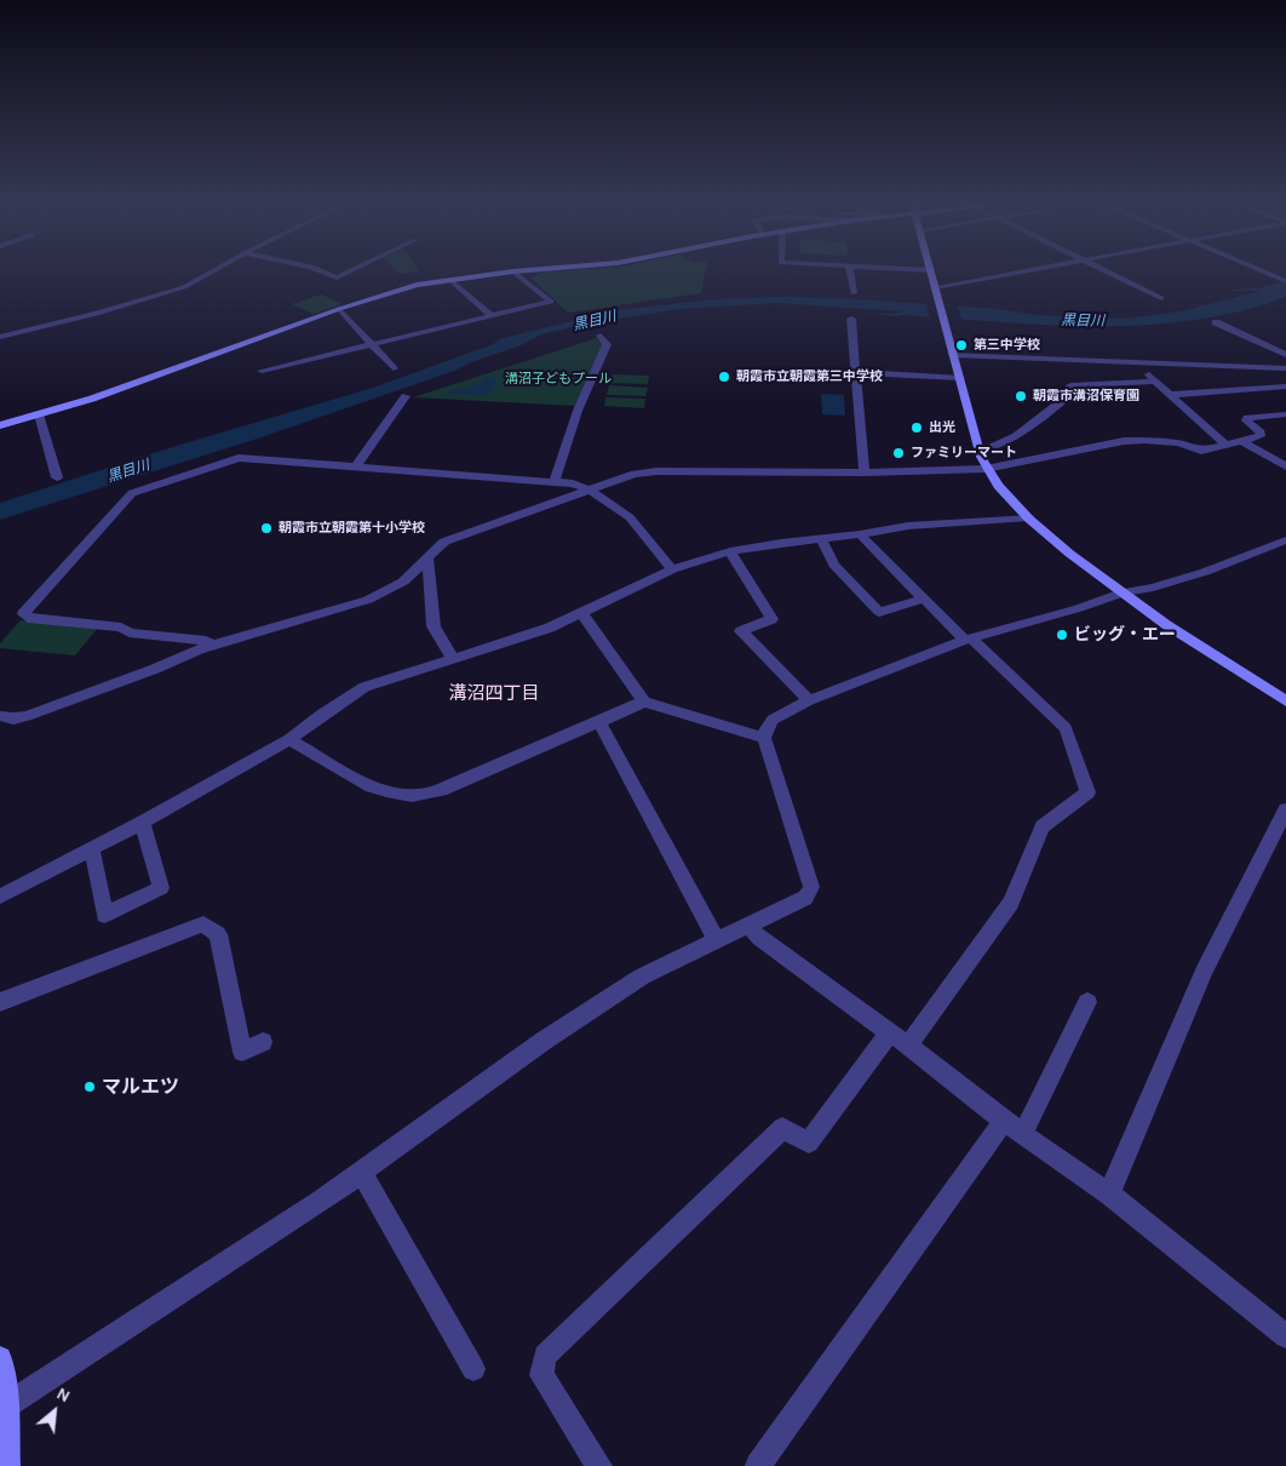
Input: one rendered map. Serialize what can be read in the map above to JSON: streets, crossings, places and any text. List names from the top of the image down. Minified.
{"districts":["溝沼四丁目"],"water":["黒目川"],"parks":["溝沼子どもプール"],"places":["第三中学校","朝霞市立朝霞第三中学校","朝霞市溝沼保育園","出光","ファミリーマート","朝霞市立朝霞第十小学校","ビッグ・エー","マルエツ"],"north":"top right"}
